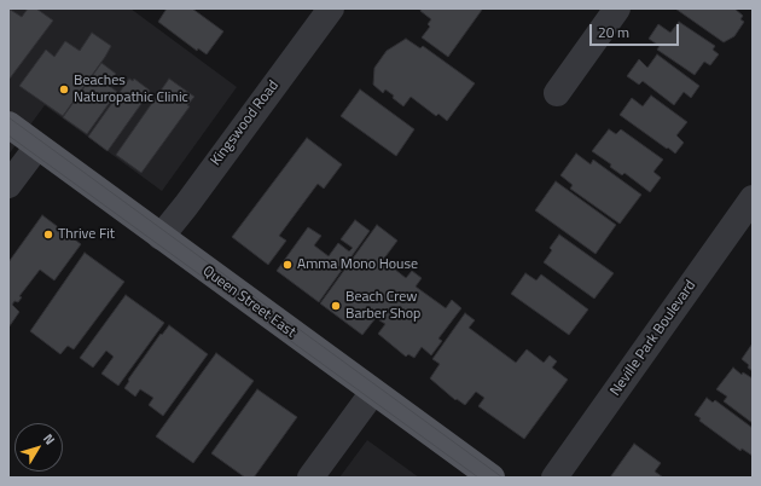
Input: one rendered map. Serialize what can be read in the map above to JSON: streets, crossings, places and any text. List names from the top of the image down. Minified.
{"streets":{"main road":["Queen Street East"],"street":["Kingswood Road","Neville Park Boulevard"]},"crossings":[["Kingswood Road","Queen Street East"]],"places":["Beaches Naturopathic Clinic","Thrive Fit","Amma Mono House","Beach Crew Barber Shop"],"scale_bar":"20 m","north":"top right"}
